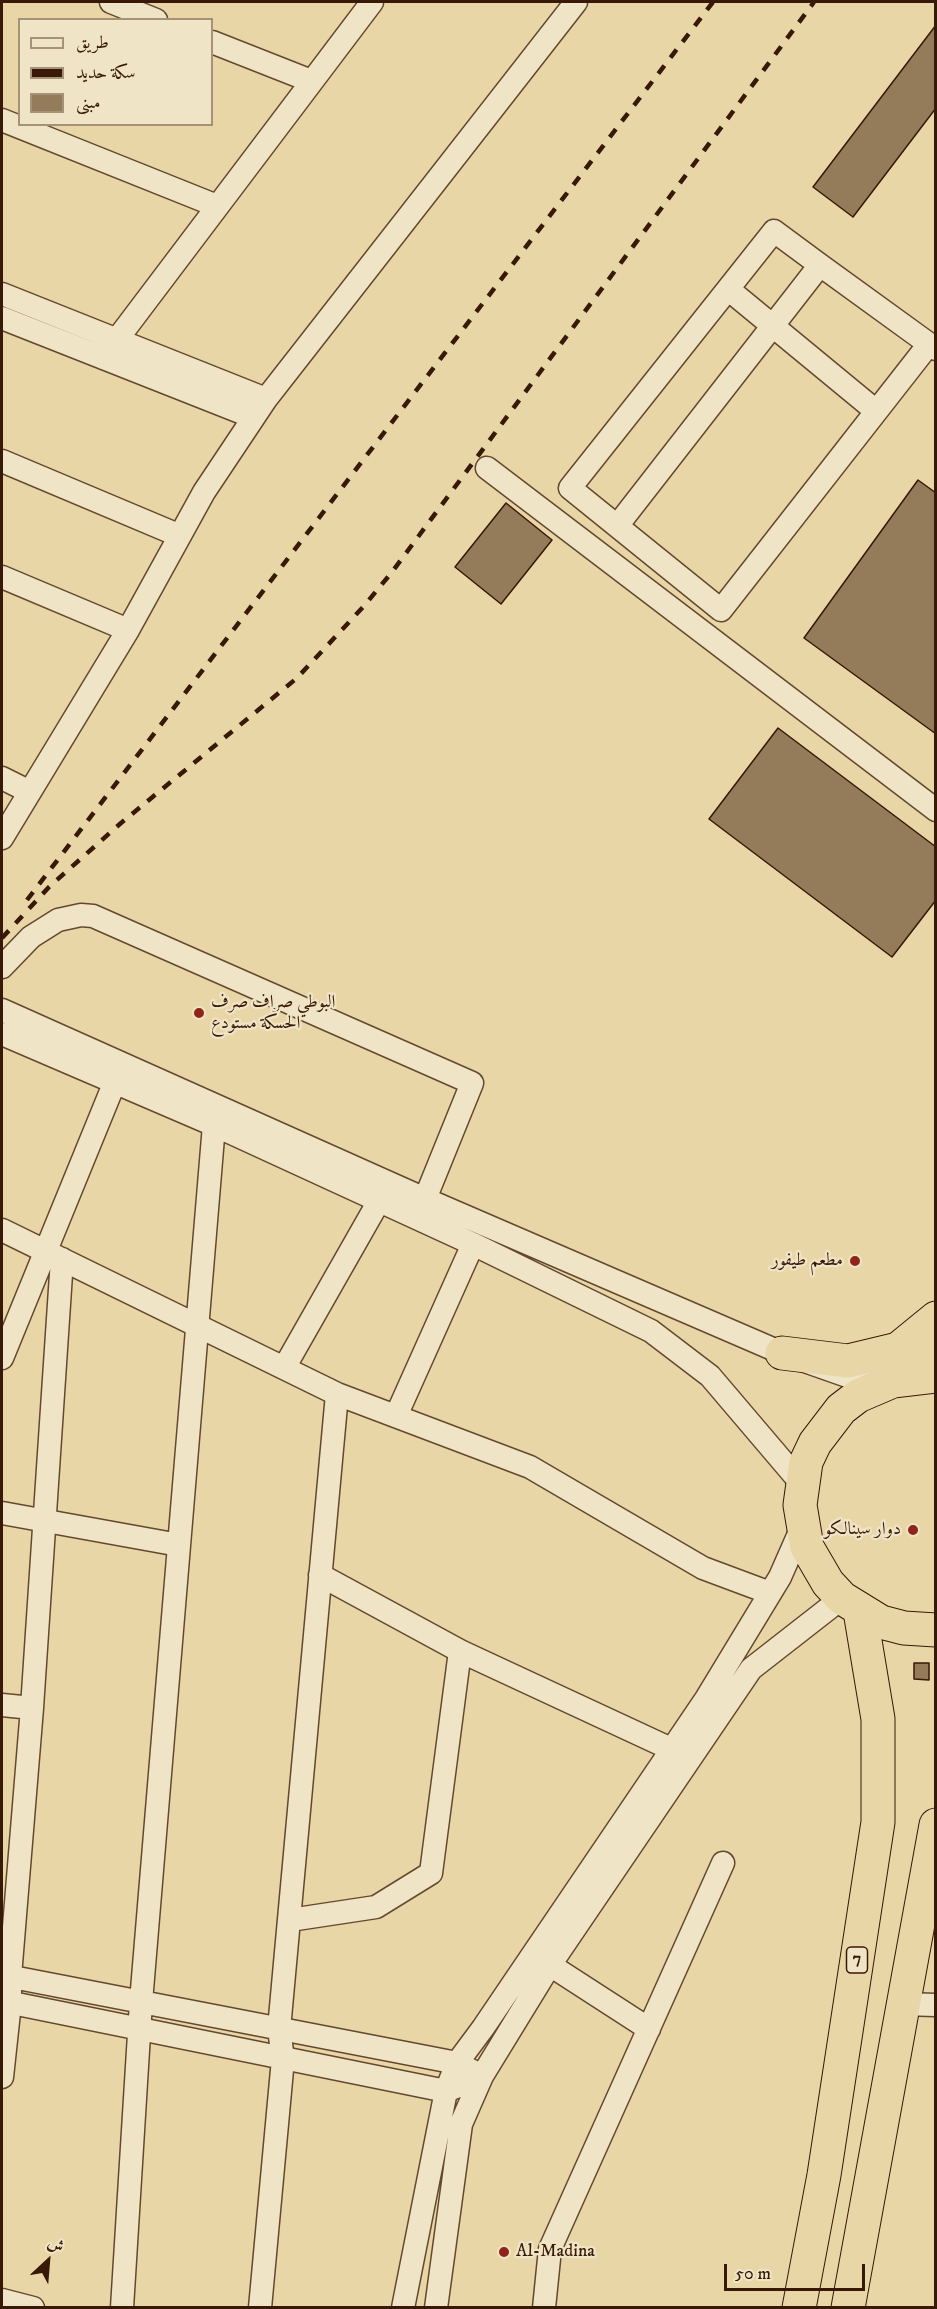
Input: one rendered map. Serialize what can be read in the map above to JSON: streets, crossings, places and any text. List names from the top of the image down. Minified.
{"streets":{"highway":["7"]},"places":["البوطي صراف صرف الحسكة مستودع","مطعم طيفور","دوار سينالكو","Al-Madina"],"legend":["طريق","سكة حديد","مبنى"],"scale_bar":"50 m","north":"top right"}
